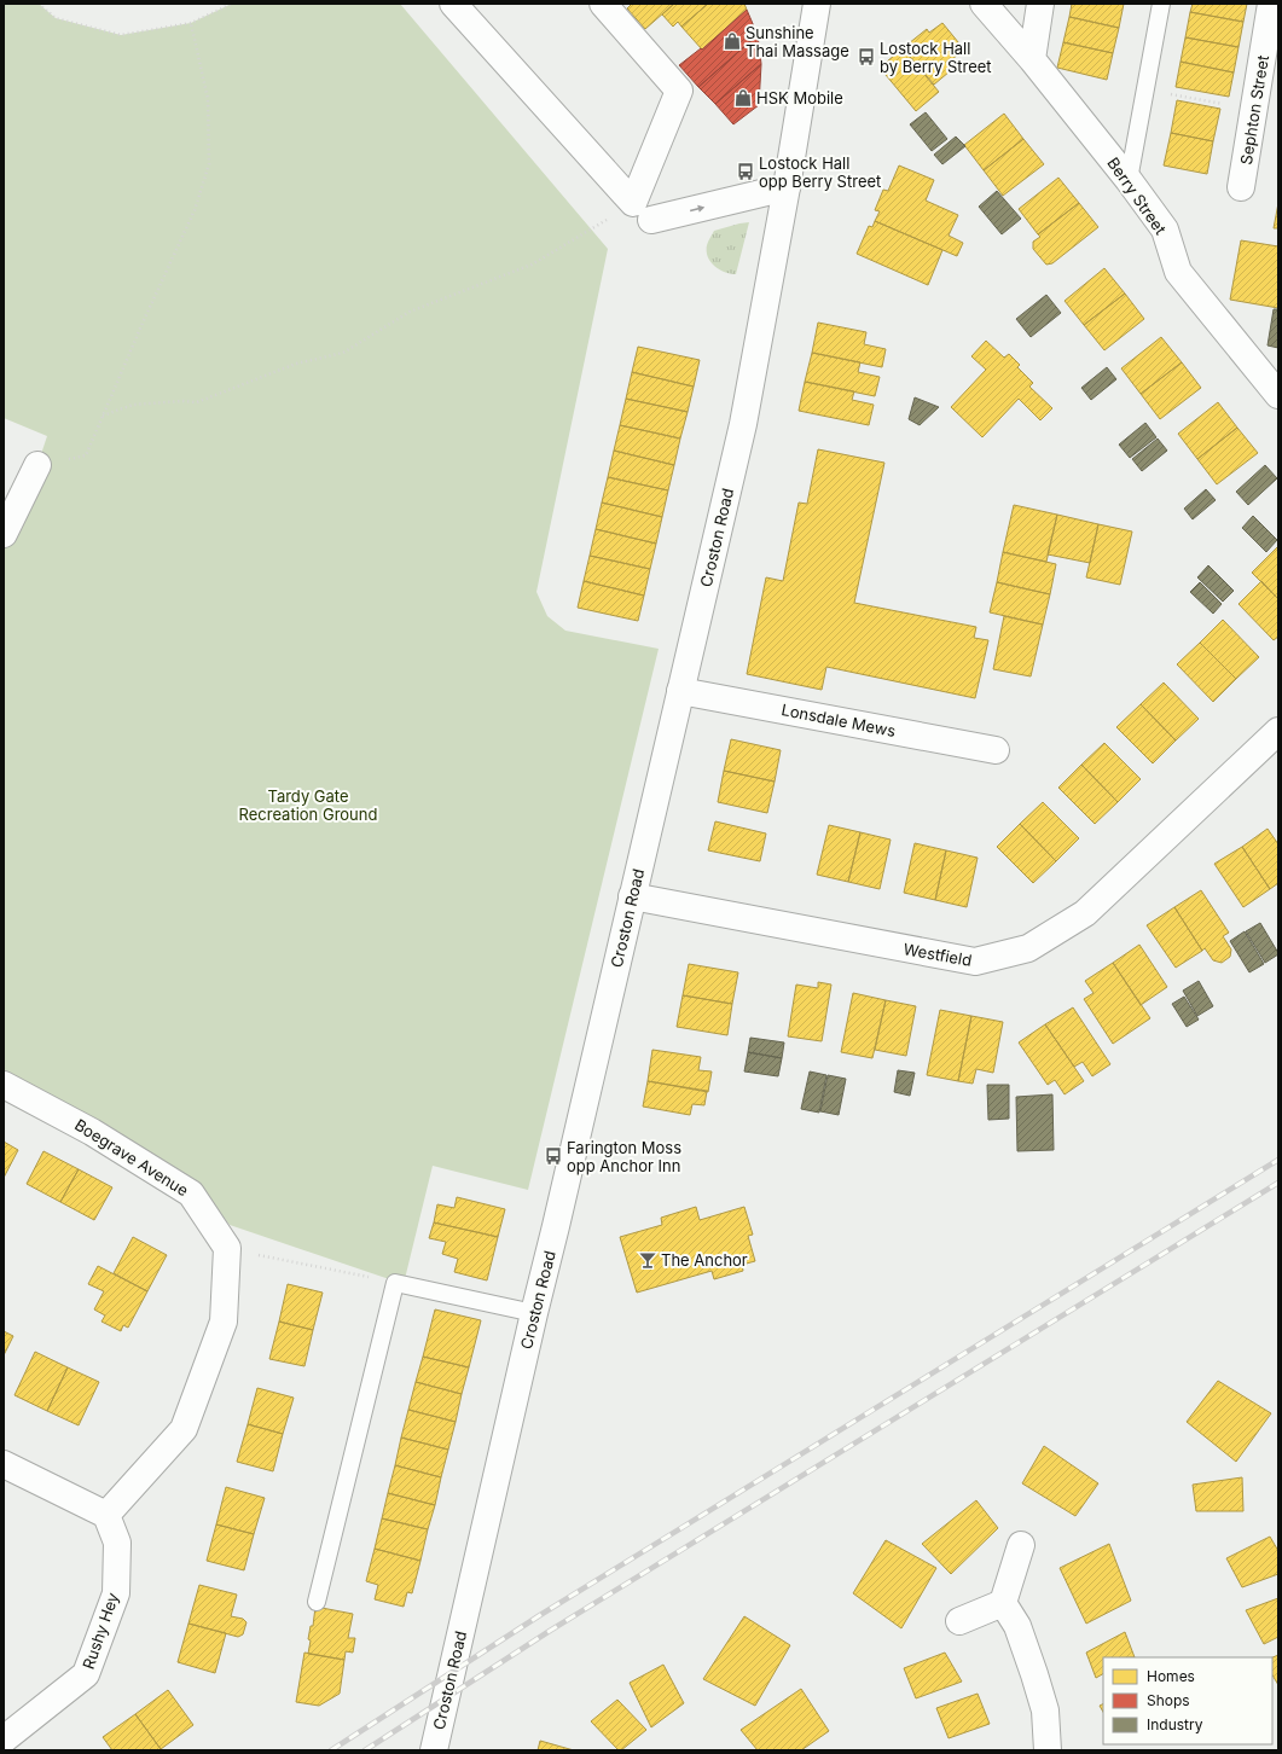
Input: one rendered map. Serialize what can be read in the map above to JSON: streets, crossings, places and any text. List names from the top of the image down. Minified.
{"streets":{"street":["Sephton Street","Berry Street","Croston Road","Lonsdale Mews","Westfield","Boegrave Avenue","Rushy Hey"]},"crossings":[["Croston Road","Lonsdale Mews"],["Croston Road","Westfield"]],"parks":["Tardy Gate Recreation Ground"],"places":{"shop":["Sunshine Thai Massage","HSK Mobile"],"bus stop":["Lostock Hall by Berry Street","Lostock Hall opp Berry Street","Farington Moss opp Anchor Inn"],"bar":["The Anchor"]},"legend":["Homes","Shops","Industry"]}
